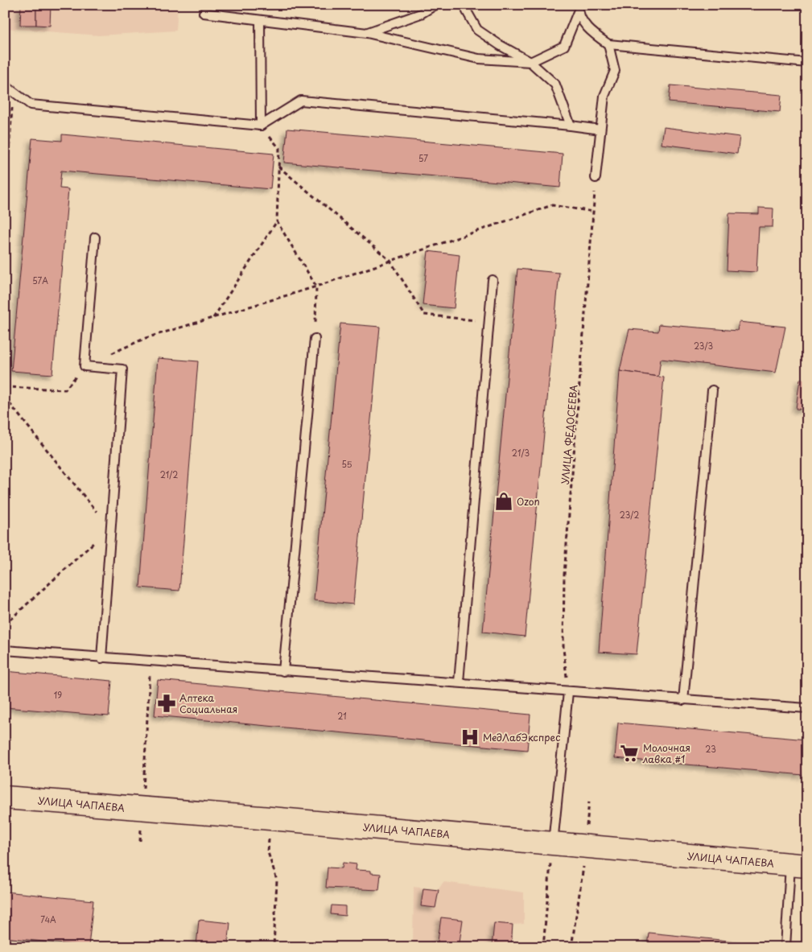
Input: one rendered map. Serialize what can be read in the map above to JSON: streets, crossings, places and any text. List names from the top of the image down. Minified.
{"streets":{"street":["УЛИЦА ЧАПАЕВА"],"path":["УЛИЦА ФЕДОСЕЕВА"]},"places":{"shop":["Ozon"],"pharmacy":["Аптека Социальная"],"hospital":["МедЛабЭкспрес"],"supermarket":["Молочная лавка #1"]},"house_numbers":["57","57А","23/3","21/3","55","21/2","23/2","19","21","23","74А"]}
